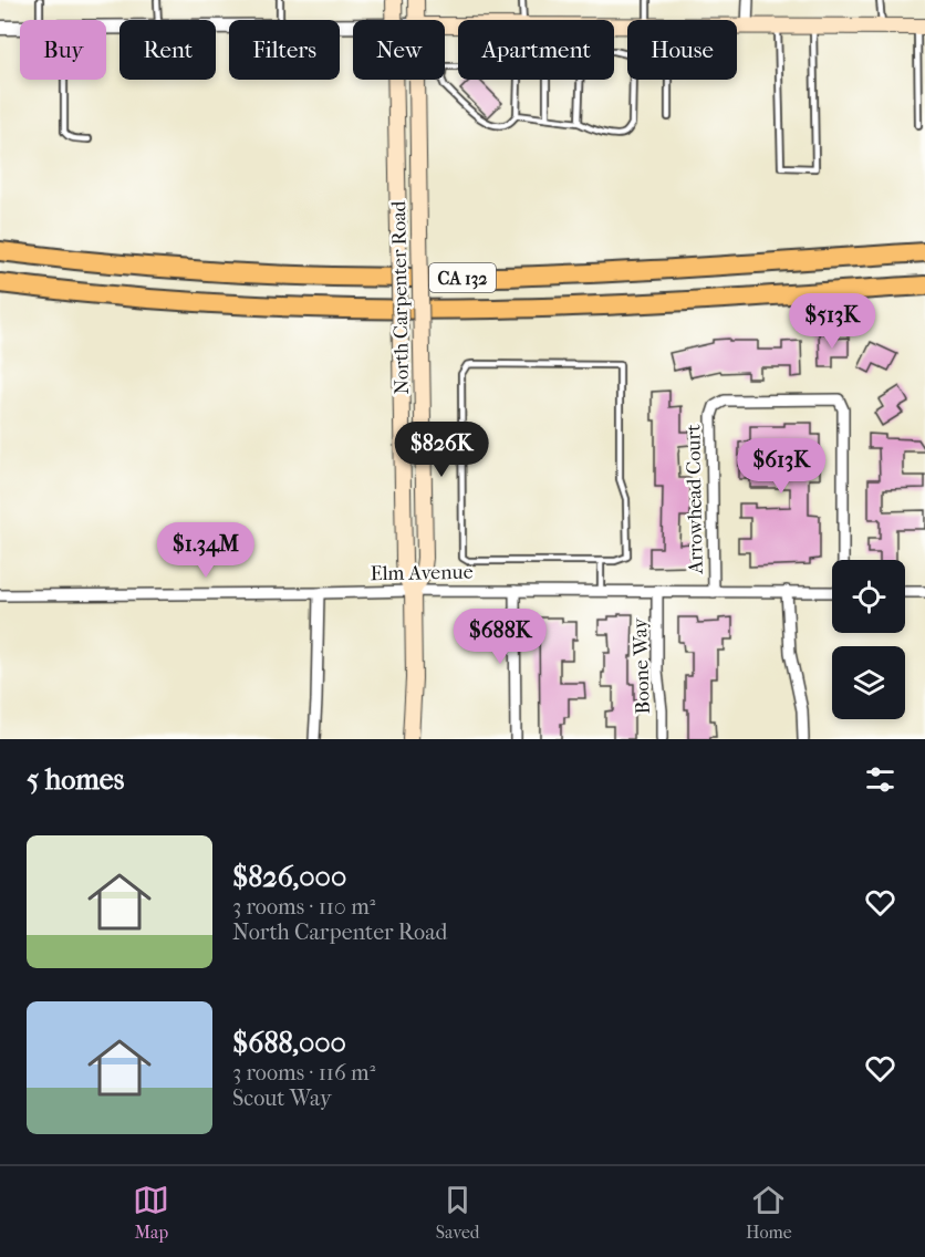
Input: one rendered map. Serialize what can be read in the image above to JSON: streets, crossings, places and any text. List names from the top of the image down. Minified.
{"streets":{"highway":["CA 132"],"main road":["North Carpenter Road"],"street":["Arrowhead Court","Elm Avenue","Boone Way"]},"crossings":[["North Carpenter Road","Elm Avenue"],["Arrowhead Court","Elm Avenue"],["Elm Avenue","Boone Way"]],"page":{"chip":["Buy","Rent","Filters","New","Apartment","House"],"price":["$513K","$826K","$613K","$1.34M","$688K"],"heading":"5 homes","list":[{"name":"$826,000","note":"3 rooms · 110 m² · North Carpenter Road"},{"name":"$688,000","note":"3 rooms · 116 m² · Scout Way"}],"tabs":["Map","Saved","Home"]}}
